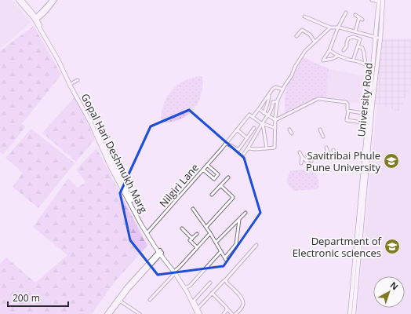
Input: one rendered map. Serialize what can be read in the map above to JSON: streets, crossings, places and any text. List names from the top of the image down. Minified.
{"streets":{"main road":["University Road","Gopal Hari Deshmukh Marg"],"street":["Nilgiri Lane"]},"crossings":[["Gopal Hari Deshmukh Marg","Nilgiri Lane"]],"places":{"school or university":["Savitribai Phule Pune University","Department of Electronic sciences"]},"scale_bar":"200 m","north":"top right"}
